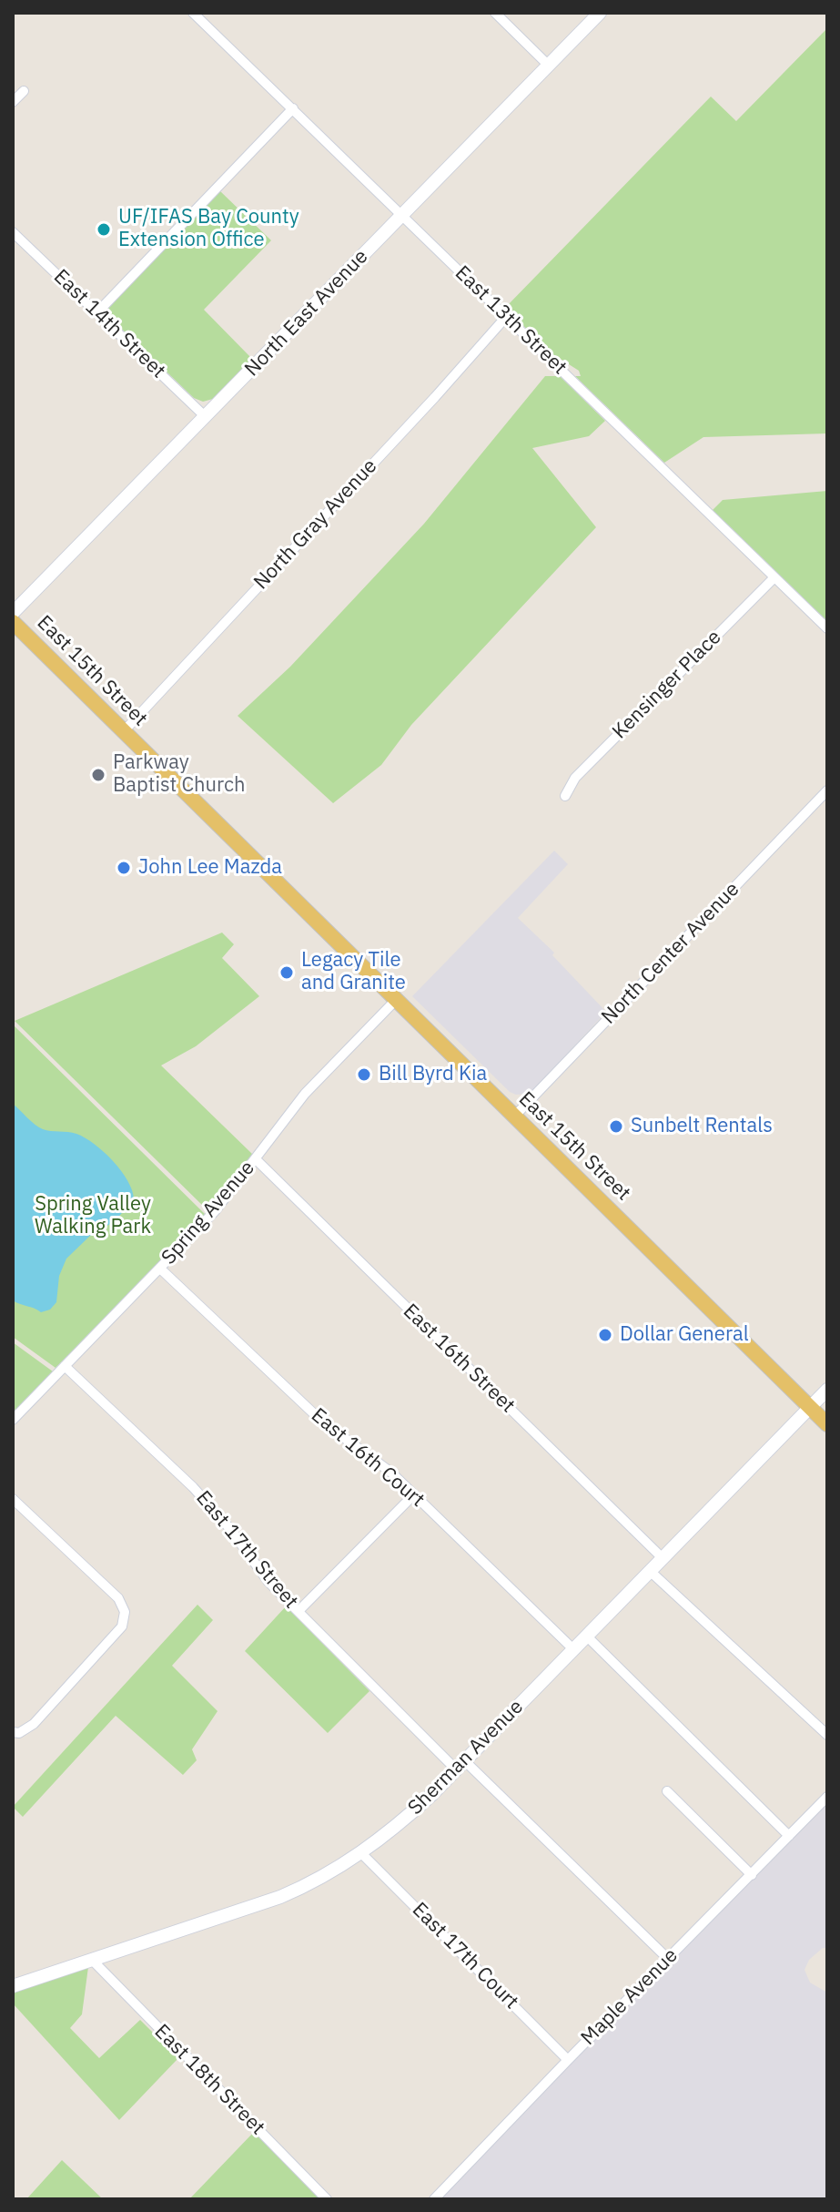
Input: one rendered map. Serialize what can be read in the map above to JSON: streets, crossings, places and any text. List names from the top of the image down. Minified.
{"streets":{"main road":["East 15th Street"],"street":["North East Avenue","East 13th Street","East 14th Street","North Gray Avenue","Kensinger Place","North Center Avenue","Spring Avenue","East 16th Street","East 16th Court","East 17th Street","Sherman Avenue","East 17th Court","Maple Avenue","East 18th Street"]},"crossings":[["North East Avenue","East 13th Street"],["North East Avenue","East 14th Street"],["East 13th Street","North Gray Avenue"],["East 13th Street","Kensinger Place"],["North Gray Avenue","East 15th Street"],["East 15th Street","North Center Avenue"],["East 15th Street","Spring Avenue"],["East 15th Street","Sherman Avenue"],["Spring Avenue","East 16th Street"],["Spring Avenue","East 16th Court"],["Spring Avenue","East 17th Street"],["East 16th Street","Sherman Avenue"],["East 16th Court","Sherman Avenue"],["East 17th Street","Sherman Avenue"],["East 17th Street","Maple Avenue"],["Sherman Avenue","East 17th Court"],["Sherman Avenue","East 18th Street"],["East 17th Court","Maple Avenue"]],"parks":["Spring Valley Walking Park"],"places":["UF/IFAS Bay County Extension Office","Parkway Baptist Church","John Lee Mazda","Legacy Tile and Granite","Bill Byrd Kia","Sunbelt Rentals","Dollar General"]}
